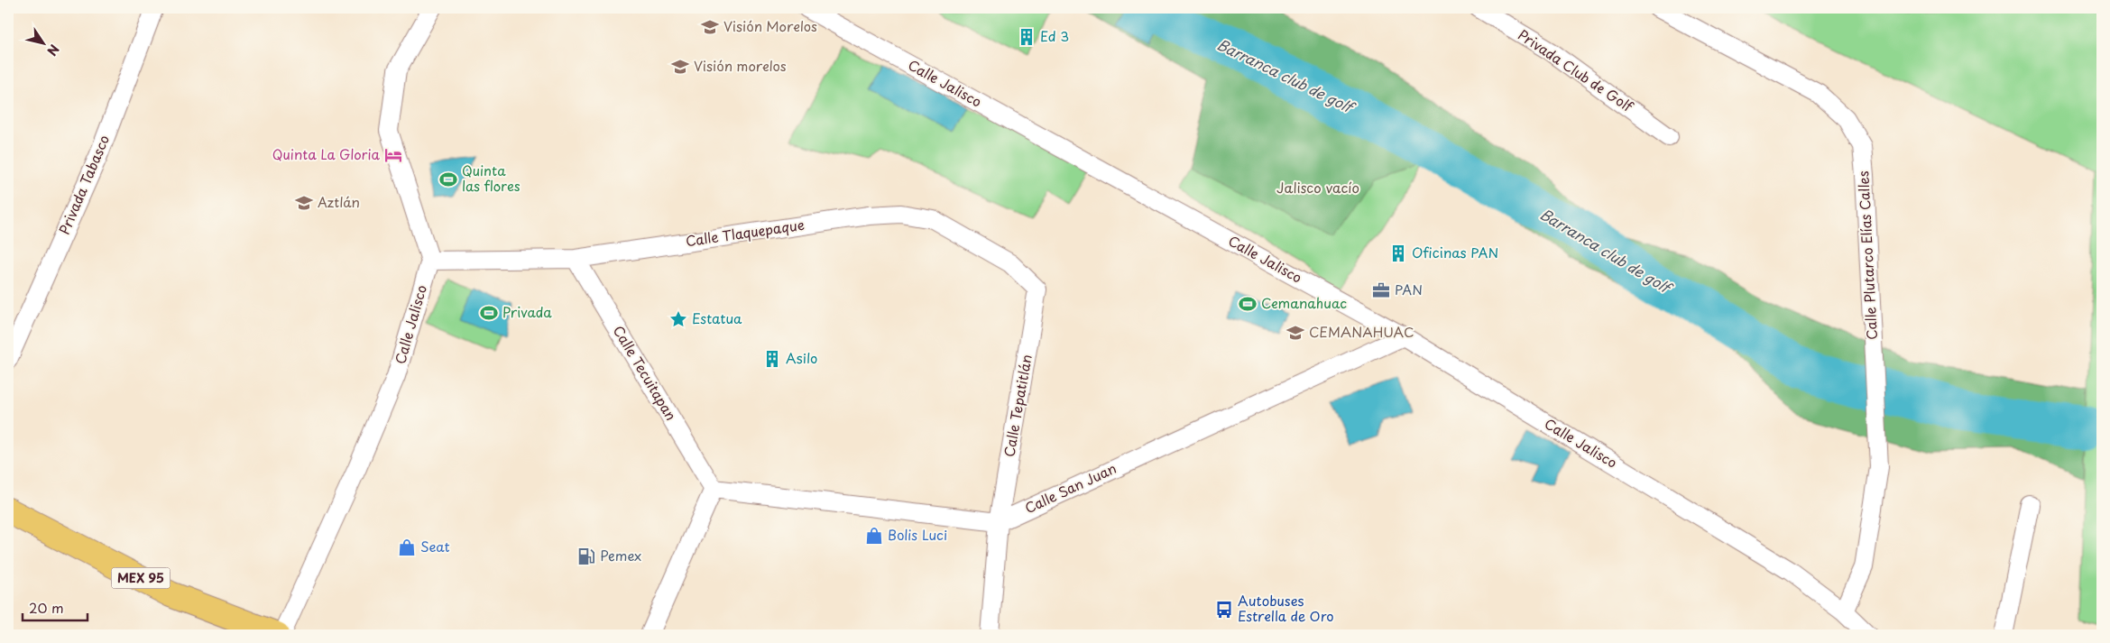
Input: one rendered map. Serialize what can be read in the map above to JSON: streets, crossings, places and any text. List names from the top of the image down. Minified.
{"streets":{"main road":["MEX 95"],"street":["Privada Club de Golf","Calle Jalisco","Privada Tabasco","Calle Tlaquepaque","Calle Plutarco Elías Calles","Calle Tecuitapan","Calle Tepatitlán","Calle San Juan"]},"crossings":[["Calle Jalisco","Calle Tlaquepaque"],["Calle Jalisco","Calle Plutarco Elías Calles"],["Calle Jalisco","Calle San Juan"],["Calle Tlaquepaque","Calle Tecuitapan"],["Calle Tlaquepaque","Calle Tepatitlán"],["Calle Tepatitlán","Calle San Juan"]],"water":["Barranca club de golf"],"parks":["Jalisco vacío"],"places":{"school or university":["Visión Morelos","Visión morelos","Aztlán","CEMANAHUAC"],"building":["Ed 3","Oficinas PAN","Asilo"],"hotel":["Quinta La Gloria"],"sports":["Quinta las flores","Cemanahuac","Privada"],"office":["PAN"],"place":["Estatua"],"shop":["Bolis Luci","Seat"],"fuel station":["Pemex"],"bus stop":["Autobuses Estrella de Oro"]},"scale_bar":"20 m","north":"bottom right"}
